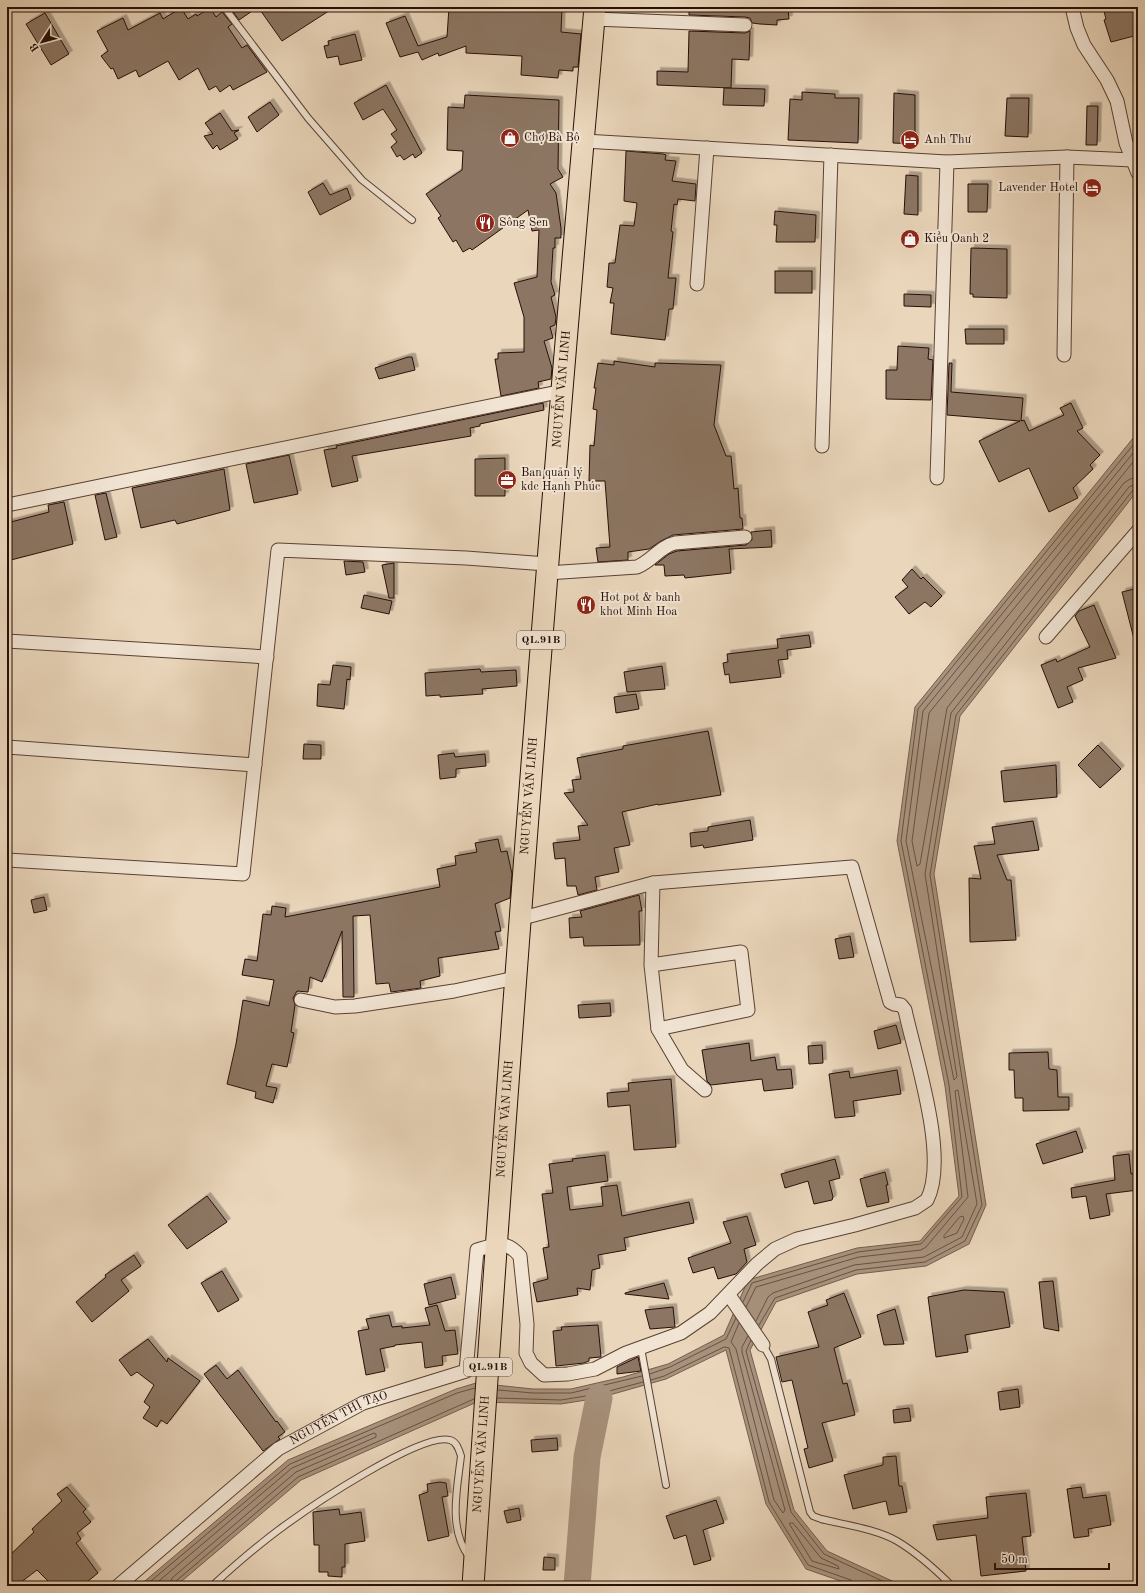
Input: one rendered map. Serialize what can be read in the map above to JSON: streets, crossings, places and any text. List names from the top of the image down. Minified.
{"streets":{"highway":["NGUYỄN VĂN LINH","QL.91B"],"street":["NGUYỄN THỊ TẠO"]},"crossings":[["NGUYỄN VĂN LINH","NGUYỄN THỊ TẠO"]],"places":{"shop":["Chợ Bà Bộ","Kiều Oanh 2"],"hotel":["Anh Thư","Lavender Hotel"],"restaurant":["Sông Sen","Hot pot & banh khot Minh Hoa"],"office":["Ban quản lý kdc Hạnh Phúc"]},"scale_bar":"50 m","north":"bottom left"}
